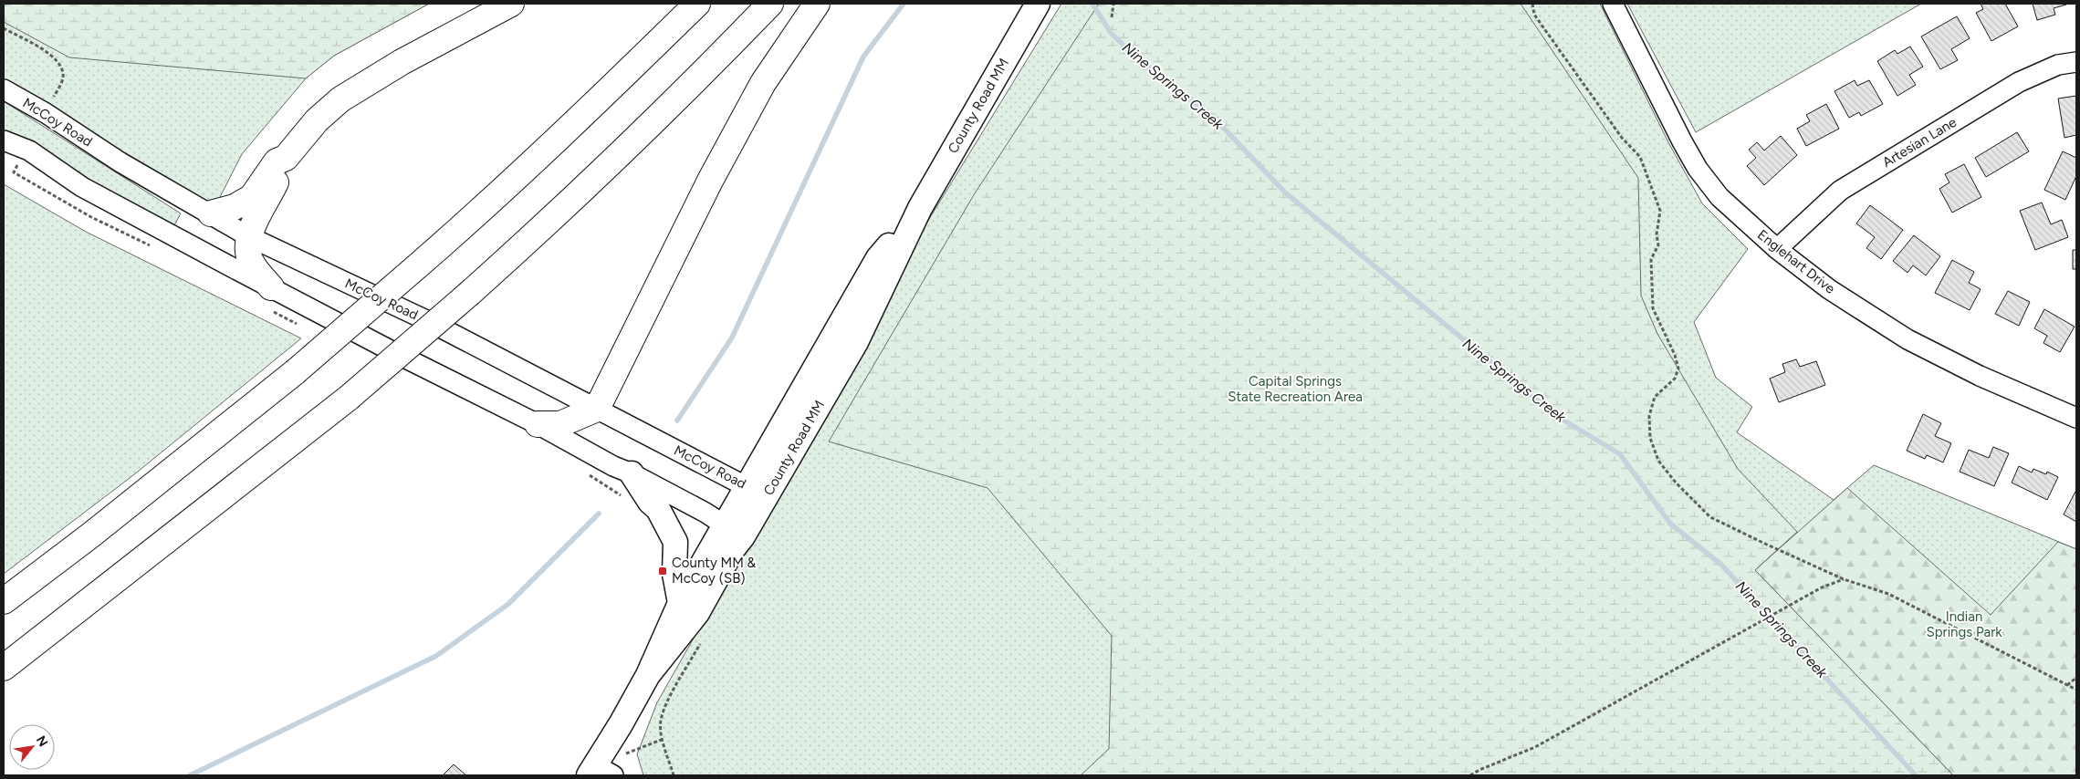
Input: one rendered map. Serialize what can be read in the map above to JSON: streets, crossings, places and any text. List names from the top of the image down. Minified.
{"streets":{"main road":["County Road MM"],"street":["McCoy Road","Artesian Lane","Englehart Drive"]},"crossings":[["County Road MM","McCoy Road"],["Artesian Lane","Englehart Drive"]],"water":["Nine Springs Creek"],"parks":["Capital Springs State Recreation Area","Indian Springs Park"],"places":{"transit":["County MM & McCoy (SB)"]},"north":"top right"}
